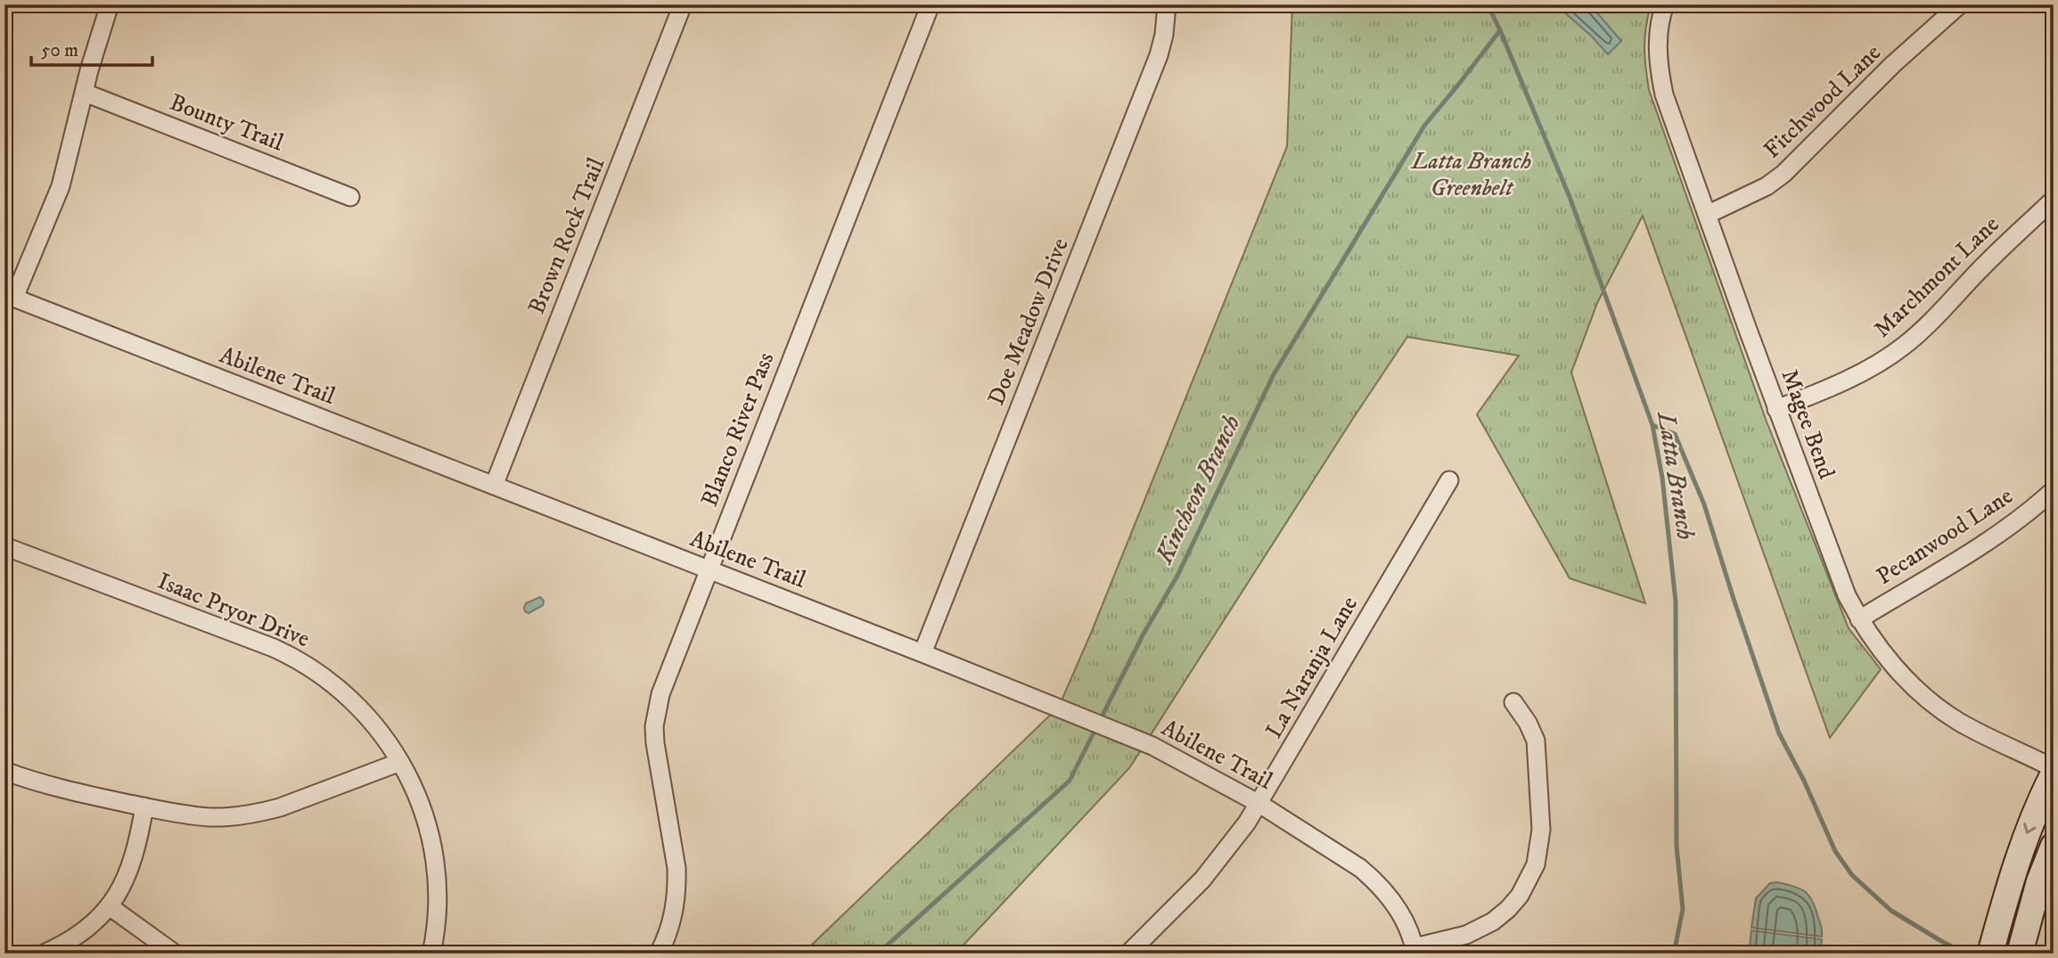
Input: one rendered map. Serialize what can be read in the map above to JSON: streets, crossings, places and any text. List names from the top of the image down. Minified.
{"streets":{"street":["Fitchwood Lane","Bounty Trail","Brown Rock Trail","Marchmont Lane","Doe Meadow Drive","Abilene Trail","Magee Bend","Blanco River Pass","Pecanwood Lane","Isaac Pryor Drive","La Naranja Lane"]},"crossings":[["Fitchwood Lane","Magee Bend"],["Brown Rock Trail","Abilene Trail"],["Marchmont Lane","Magee Bend"],["Doe Meadow Drive","Abilene Trail"],["Abilene Trail","Blanco River Pass"],["Abilene Trail","La Naranja Lane"],["Magee Bend","Pecanwood Lane"]],"water":["Latta Branch","Kincheon Branch"],"parks":["Latta Branch Greenbelt"],"scale_bar":"50 m"}
